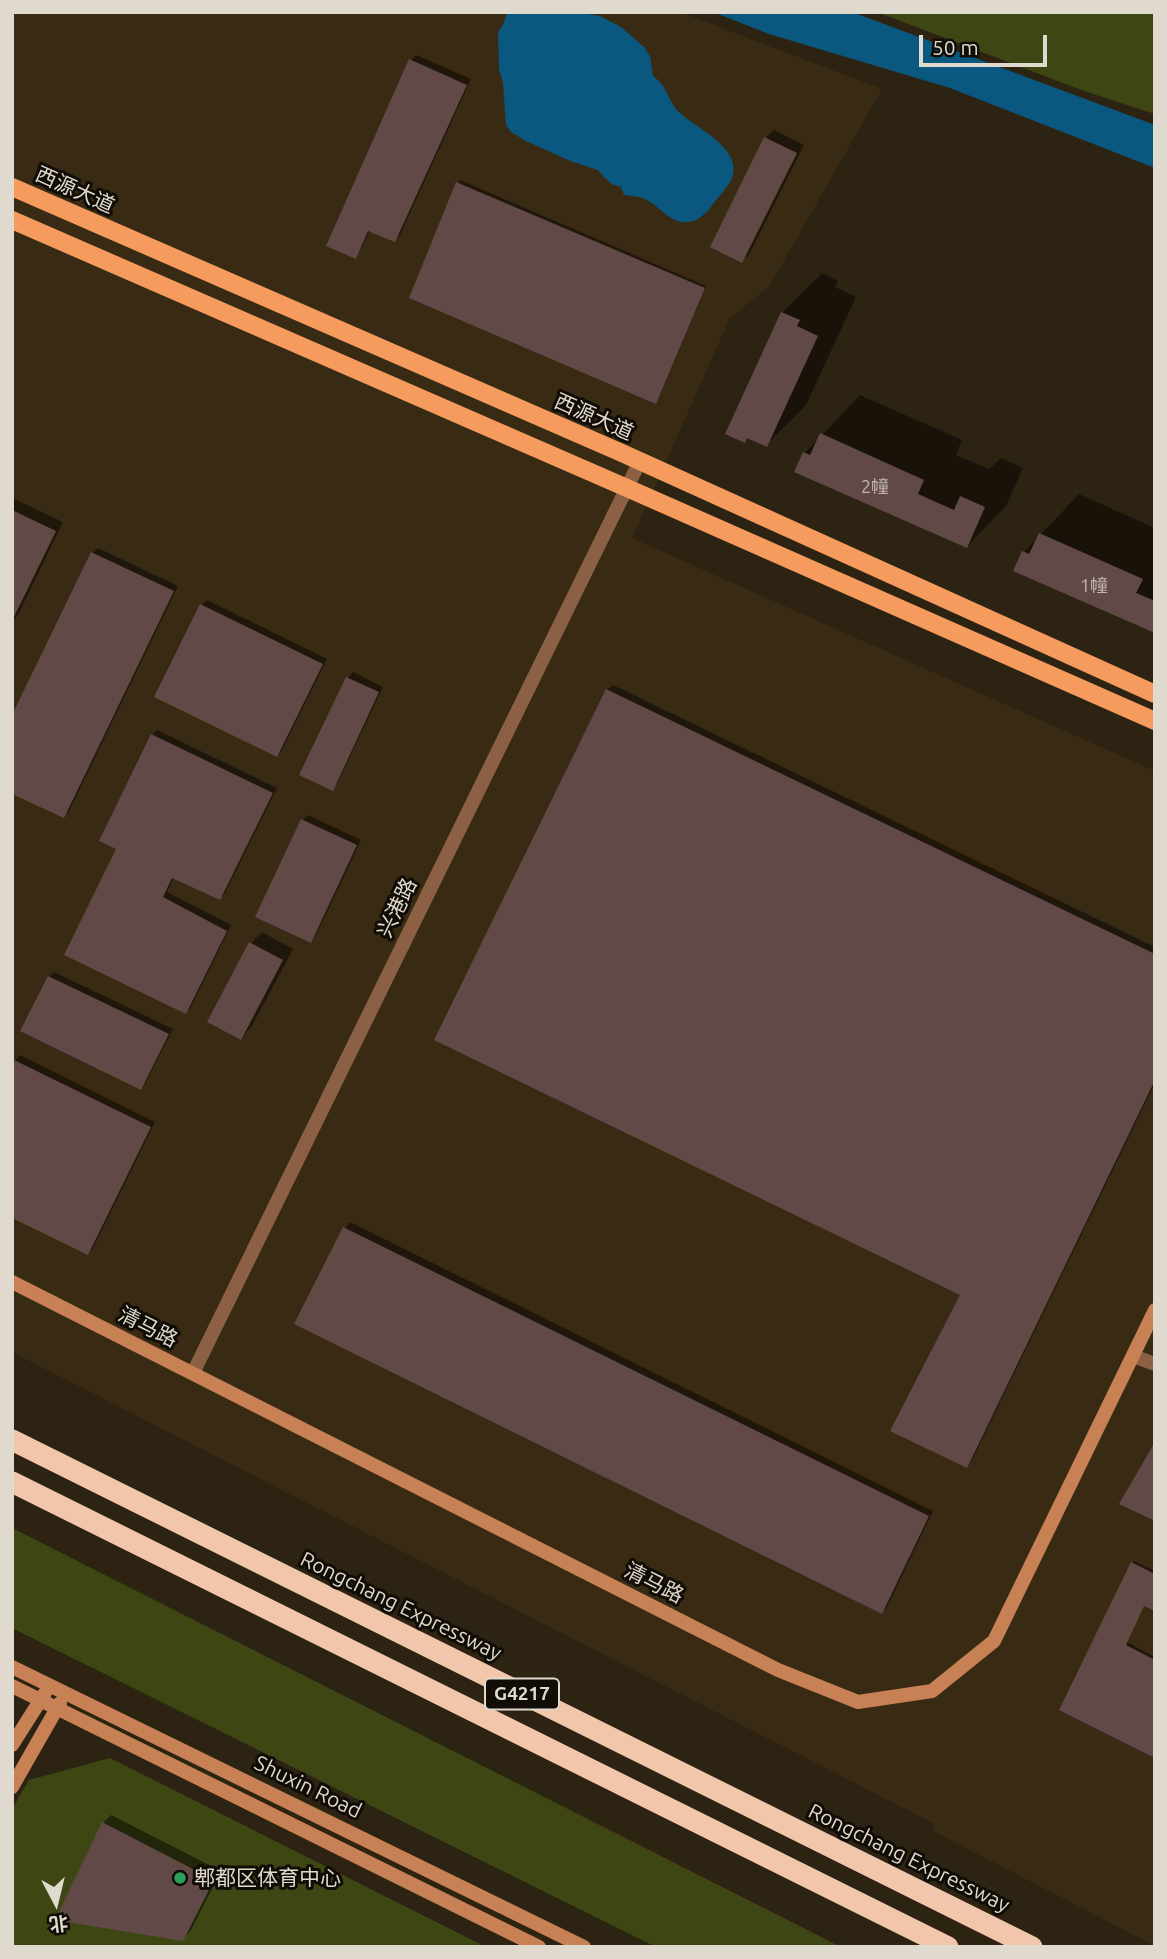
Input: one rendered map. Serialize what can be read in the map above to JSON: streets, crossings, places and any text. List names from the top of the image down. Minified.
{"streets":{"highway":["Rongchang Expressway","G4217"],"main road":["西源大道"],"street":["兴港路","清马路","Shuxin Road"]},"crossings":[["西源大道","兴港路"],["兴港路","清马路"]],"places":["郫都区体育中心"],"house_numbers":["2幢","1幢"],"scale_bar":"50 m","north":"bottom"}
